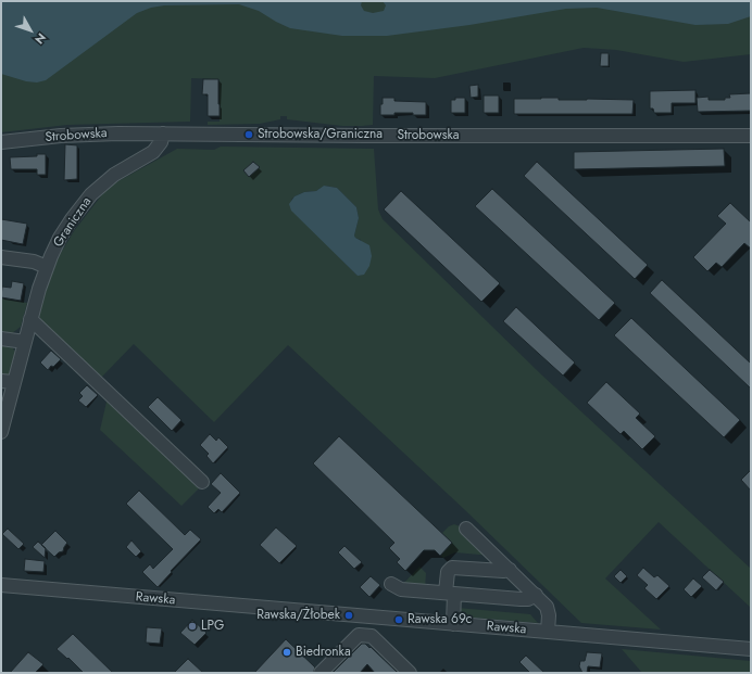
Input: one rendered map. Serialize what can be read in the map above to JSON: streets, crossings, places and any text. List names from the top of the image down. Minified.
{"streets":{"street":["Strobowska","Graniczna","Rawska"]},"crossings":[["Strobowska","Graniczna"]],"places":["Strobowska/Graniczna","Rawska/Żłobek","Rawska 69c","LPG","Biedronka"],"north":"bottom right"}
